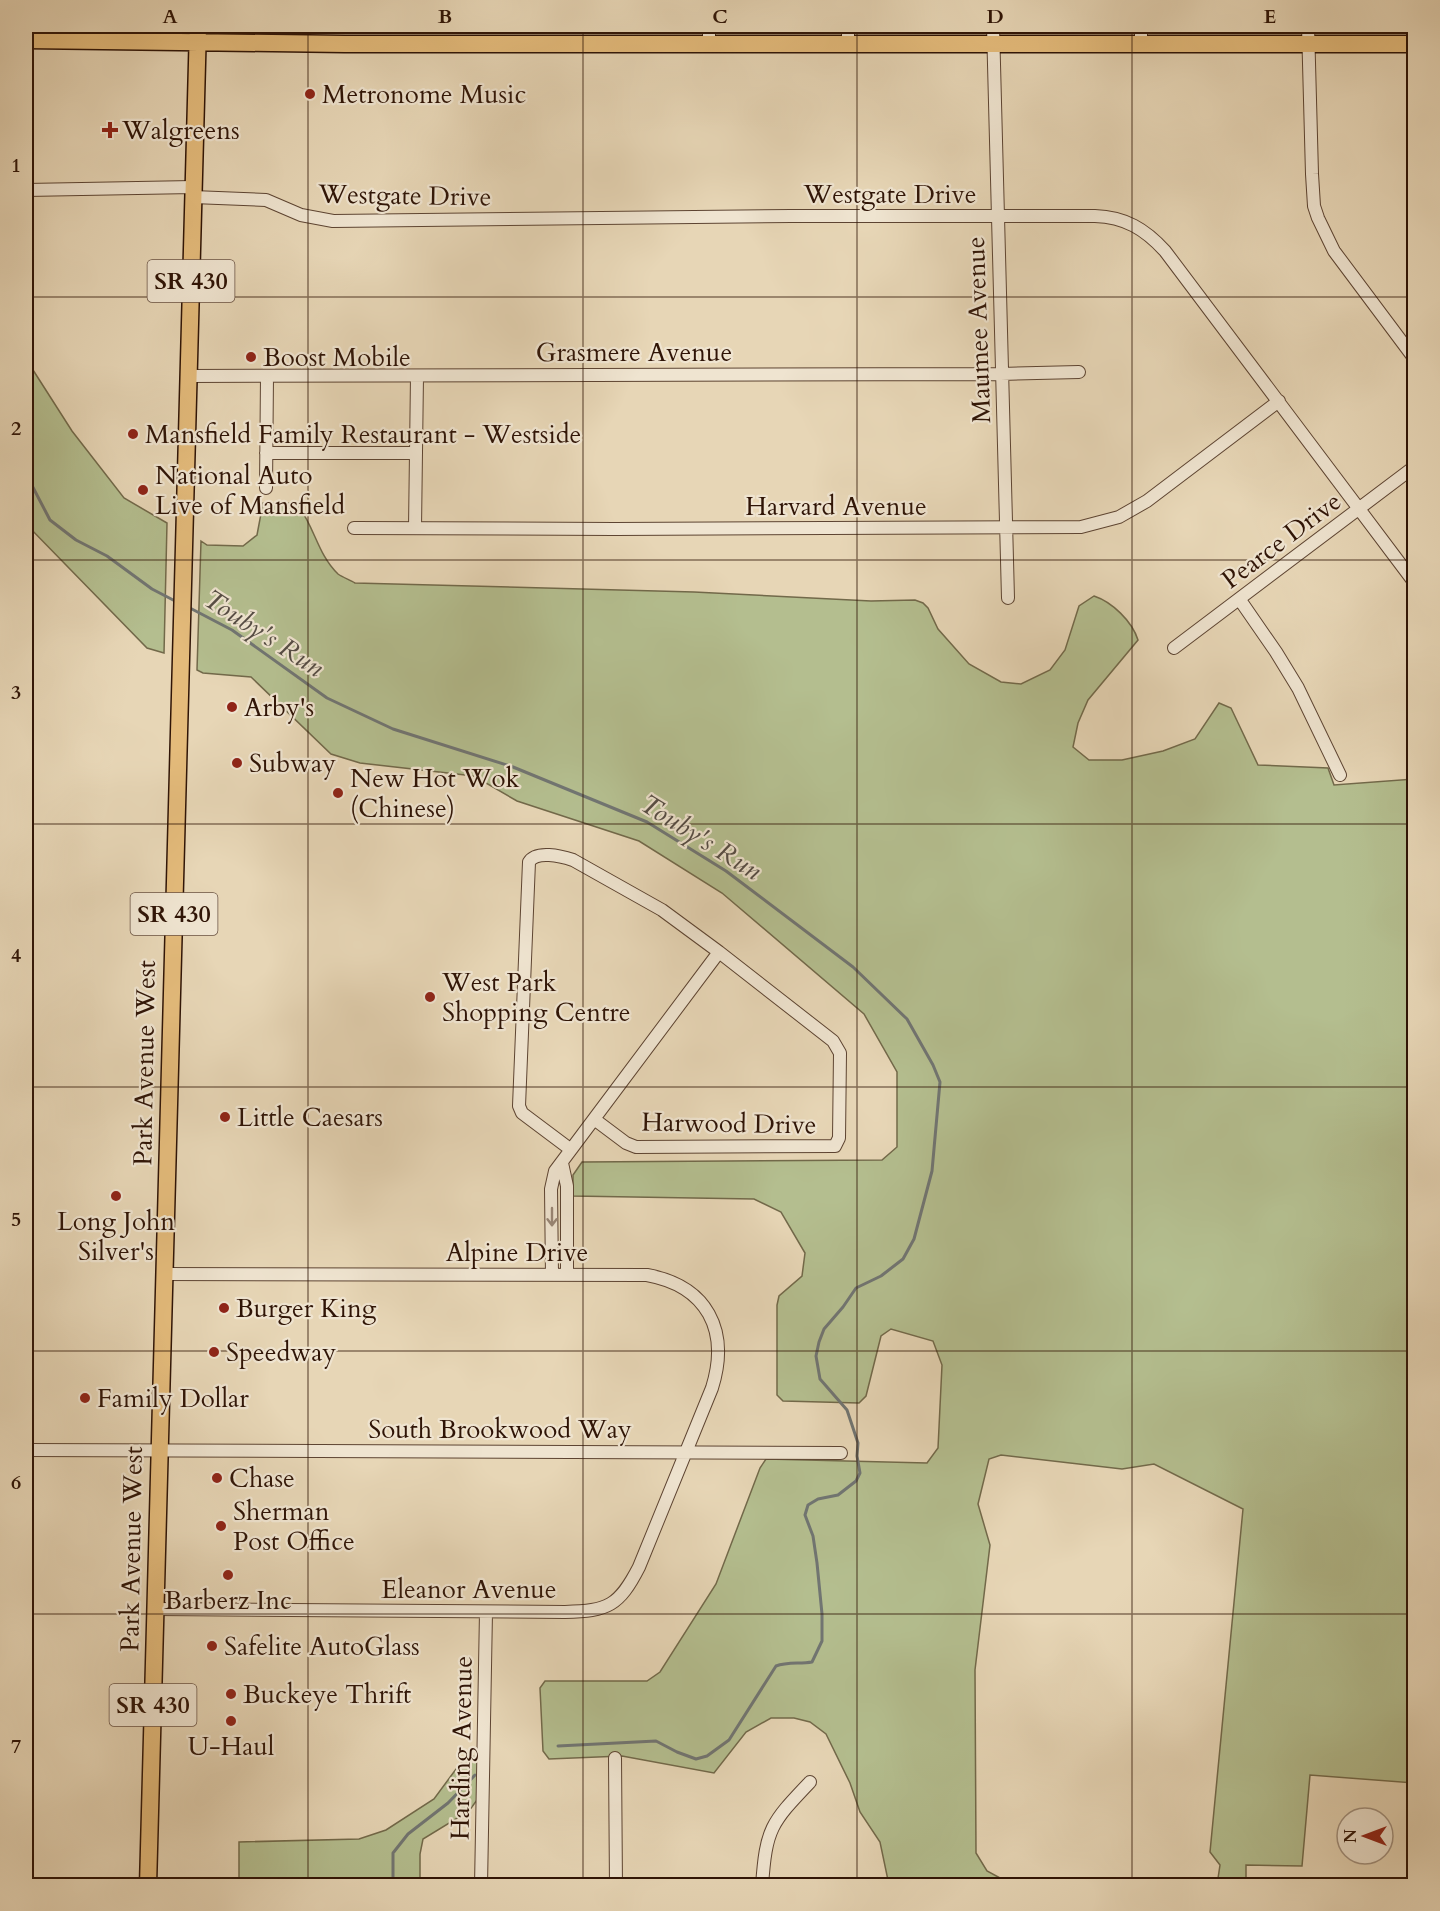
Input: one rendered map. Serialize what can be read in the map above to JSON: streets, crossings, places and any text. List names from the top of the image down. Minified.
{"streets":{"main road":["SR 430","Park Avenue West"],"street":["Westgate Drive","Maumee Avenue","Grasmere Avenue","Harvard Avenue","Pearce Drive","Harwood Drive","Alpine Drive","South Brookwood Way","Eleanor Avenue","Harding Avenue"]},"crossings":[["Westgate Drive","Maumee Avenue"],["Westgate Drive","Harvard Avenue"],["Westgate Drive","Pearce Drive"],["Westgate Drive","Park Avenue West"],["Maumee Avenue","Grasmere Avenue"],["Maumee Avenue","Harvard Avenue"],["Grasmere Avenue","Park Avenue West"],["Park Avenue West","Alpine Drive"],["Park Avenue West","South Brookwood Way"],["Park Avenue West","Eleanor Avenue"],["Harwood Drive","Alpine Drive"],["Alpine Drive","South Brookwood Way"],["Alpine Drive","Eleanor Avenue"],["South Brookwood Way","Eleanor Avenue"],["Eleanor Avenue","Harding Avenue"]],"water":["Touby's Run"],"places":{"other":["Metronome Music","Boost Mobile","Mansfield Family Restaurant - Westside","National Auto Live of Mansfield","Arby's","Subway","New Hot Wok (Chinese)","West Park Shopping Centre","Little Caesars","Long John Silver's","Burger King","Speedway","Family Dollar","Chase","Sherman Post Office","Barberz Inc","Safelite AutoGlass","Buckeye Thrift","U-Haul"],"health":["Walgreens"]},"north":"left","grid":{"columns":["A","B","C","D","E"],"rows":["1","2","3","4","5","6","7"]}}
